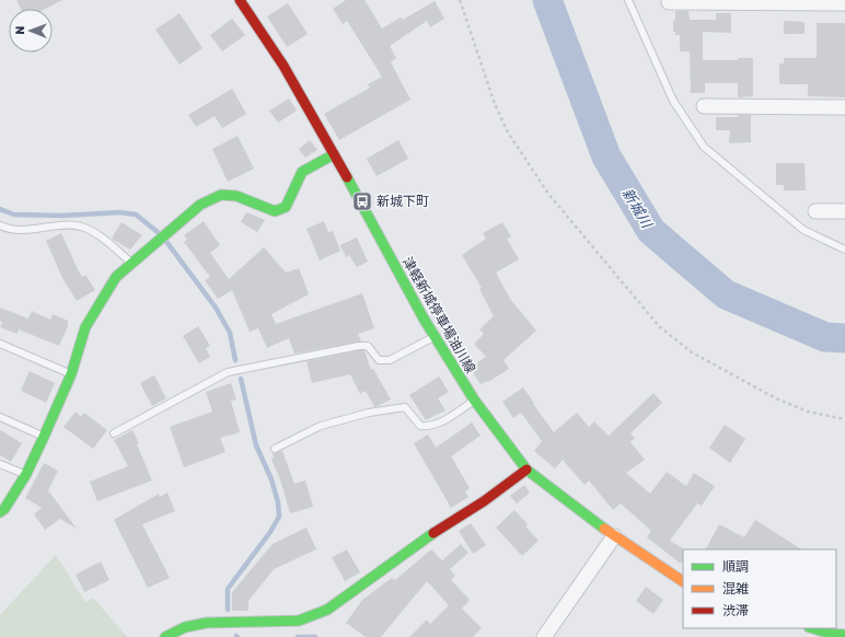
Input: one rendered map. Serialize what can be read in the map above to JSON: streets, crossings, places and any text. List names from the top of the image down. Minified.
{"streets":{"street":["津軽新城停車場油川線"]},"water":["新城川"],"places":{"bus stop":["新城下町"]},"legend":["順調","混雑","渋滞"],"north":"left"}
